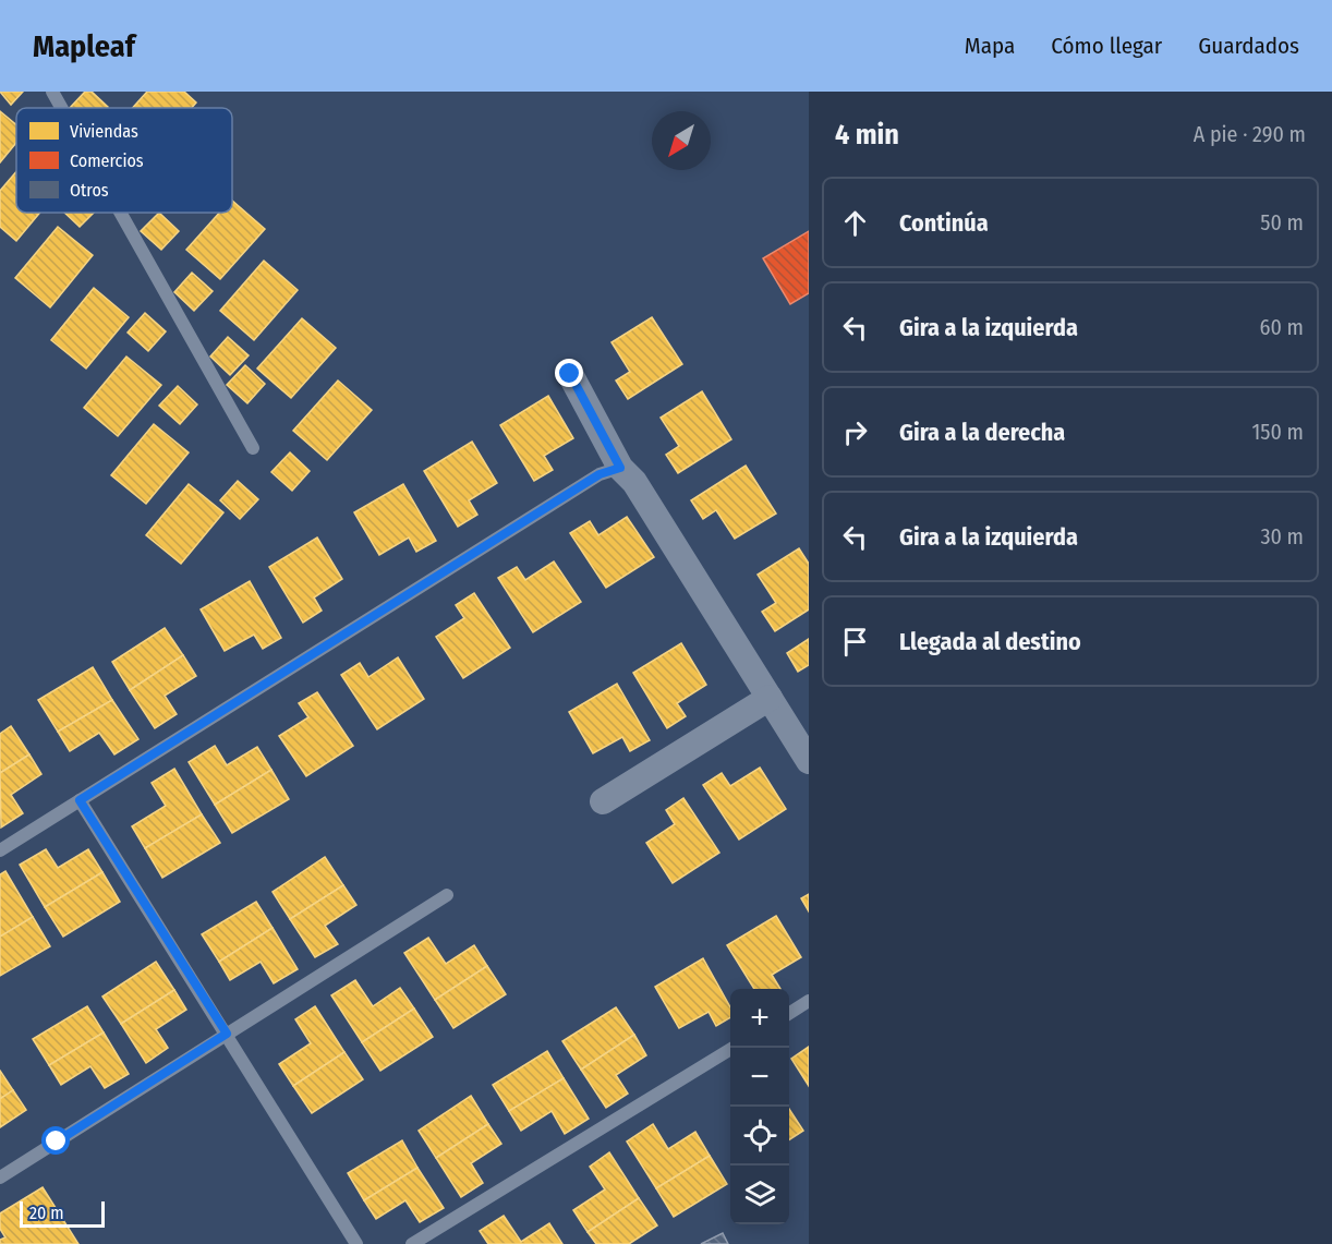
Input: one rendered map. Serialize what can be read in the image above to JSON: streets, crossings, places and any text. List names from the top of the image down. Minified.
{"legend":["Viviendas","Comercios","Otros"],"scale_bar":"20 m","north":"bottom left","page":{"header":"Mapleaf","nav":["Mapa","Cómo llegar","Guardados"],"heading":["4 min","A pie · 290 m"],"list":[["Continúa","50 m"],["Gira a la izquierda","60 m"],["Gira a la derecha","150 m"],["Gira a la izquierda","30 m"],"Llegada al destino"],"map_buttons":["+","−"],"scale":"20 m"}}
